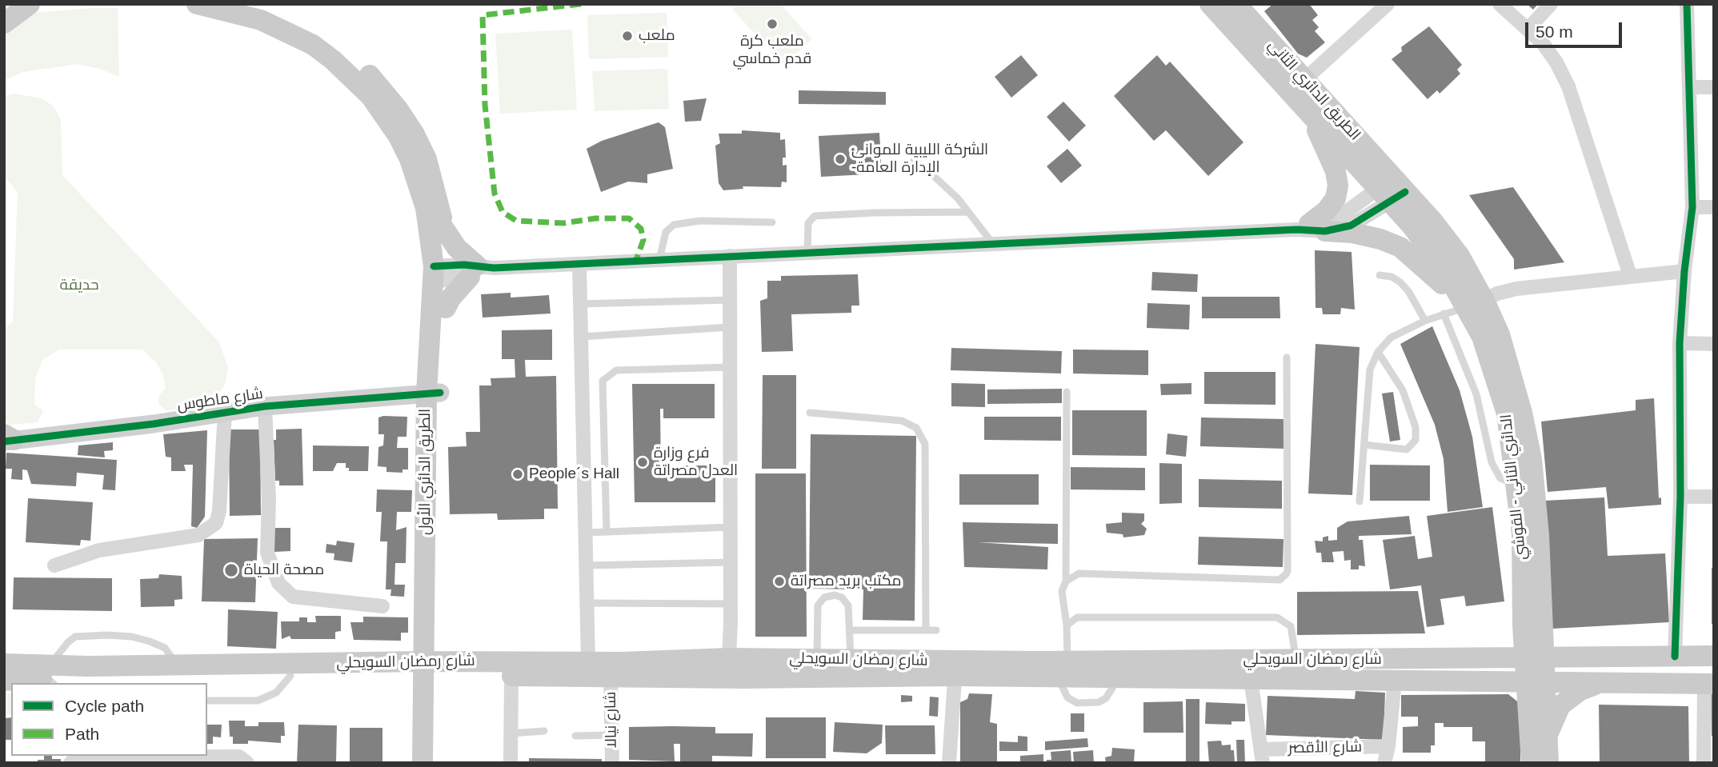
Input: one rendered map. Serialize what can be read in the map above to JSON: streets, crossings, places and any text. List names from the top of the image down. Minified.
{"streets":{"main road":["الطريق الدائري الثاني","الطريق الدائري الأول","الدائري الثاني - القوشي","شارع رمضان السويحلي"],"street":["شارع ماطوس","شارع نيالا","شارع الأقصر"]},"crossings":[["الطريق الدائري الثاني","الدائري الثاني - القوشي"],["شارع ماطوس","الطريق الدائري الأول"],["الطريق الدائري الأول","شارع رمضان السويحلي"],["الدائري الثاني - القوشي","شارع رمضان السويحلي"],["شارع رمضان السويحلي","شارع نيالا"]],"parks":["حديقة"],"places":["ملعب كرة قدم خماسي","ملعب","الشركة الليبية للموانئ -الإدارة العامة","فرع وزارة العدل مصراتة","People´s Hall","مصحة الحياة","مكتب بريد مصراتة"],"legend":["Cycle path","Path"],"scale_bar":"50 m"}
